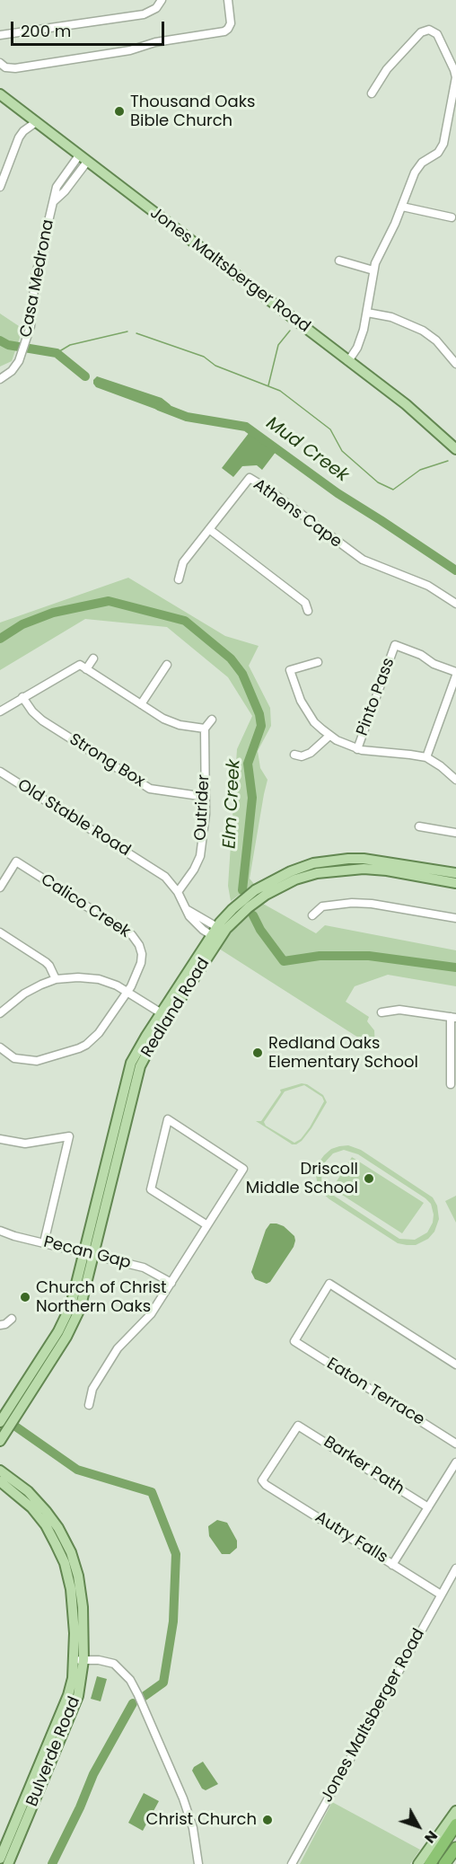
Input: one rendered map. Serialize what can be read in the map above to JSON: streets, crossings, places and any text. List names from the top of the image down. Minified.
{"streets":{"main road":["Jones Maltsberger Road","Redland Road","Bulverde Road"],"street":["Casa Medrona","Athens Cape","Pinto Pass","Strong Box","Outrider","Old Stable Road","Calico Creek","Pecan Gap","Eaton Terrace","Barker Path","Autry Falls"]},"crossings":[["Jones Maltsberger Road","Casa Medrona"],["Jones Maltsberger Road","Autry Falls"],["Strong Box","Outrider"],["Outrider","Old Stable Road"],["Old Stable Road","Redland Road"],["Redland Road","Pecan Gap"],["Barker Path","Autry Falls"]],"water":["Mud Creek","Elm Creek"],"places":["Thousand Oaks Bible Church","Redland Oaks Elementary School","Driscoll Middle School","Church of Christ Northern Oaks","Christ Church"],"scale_bar":"200 m","north":"bottom right"}
